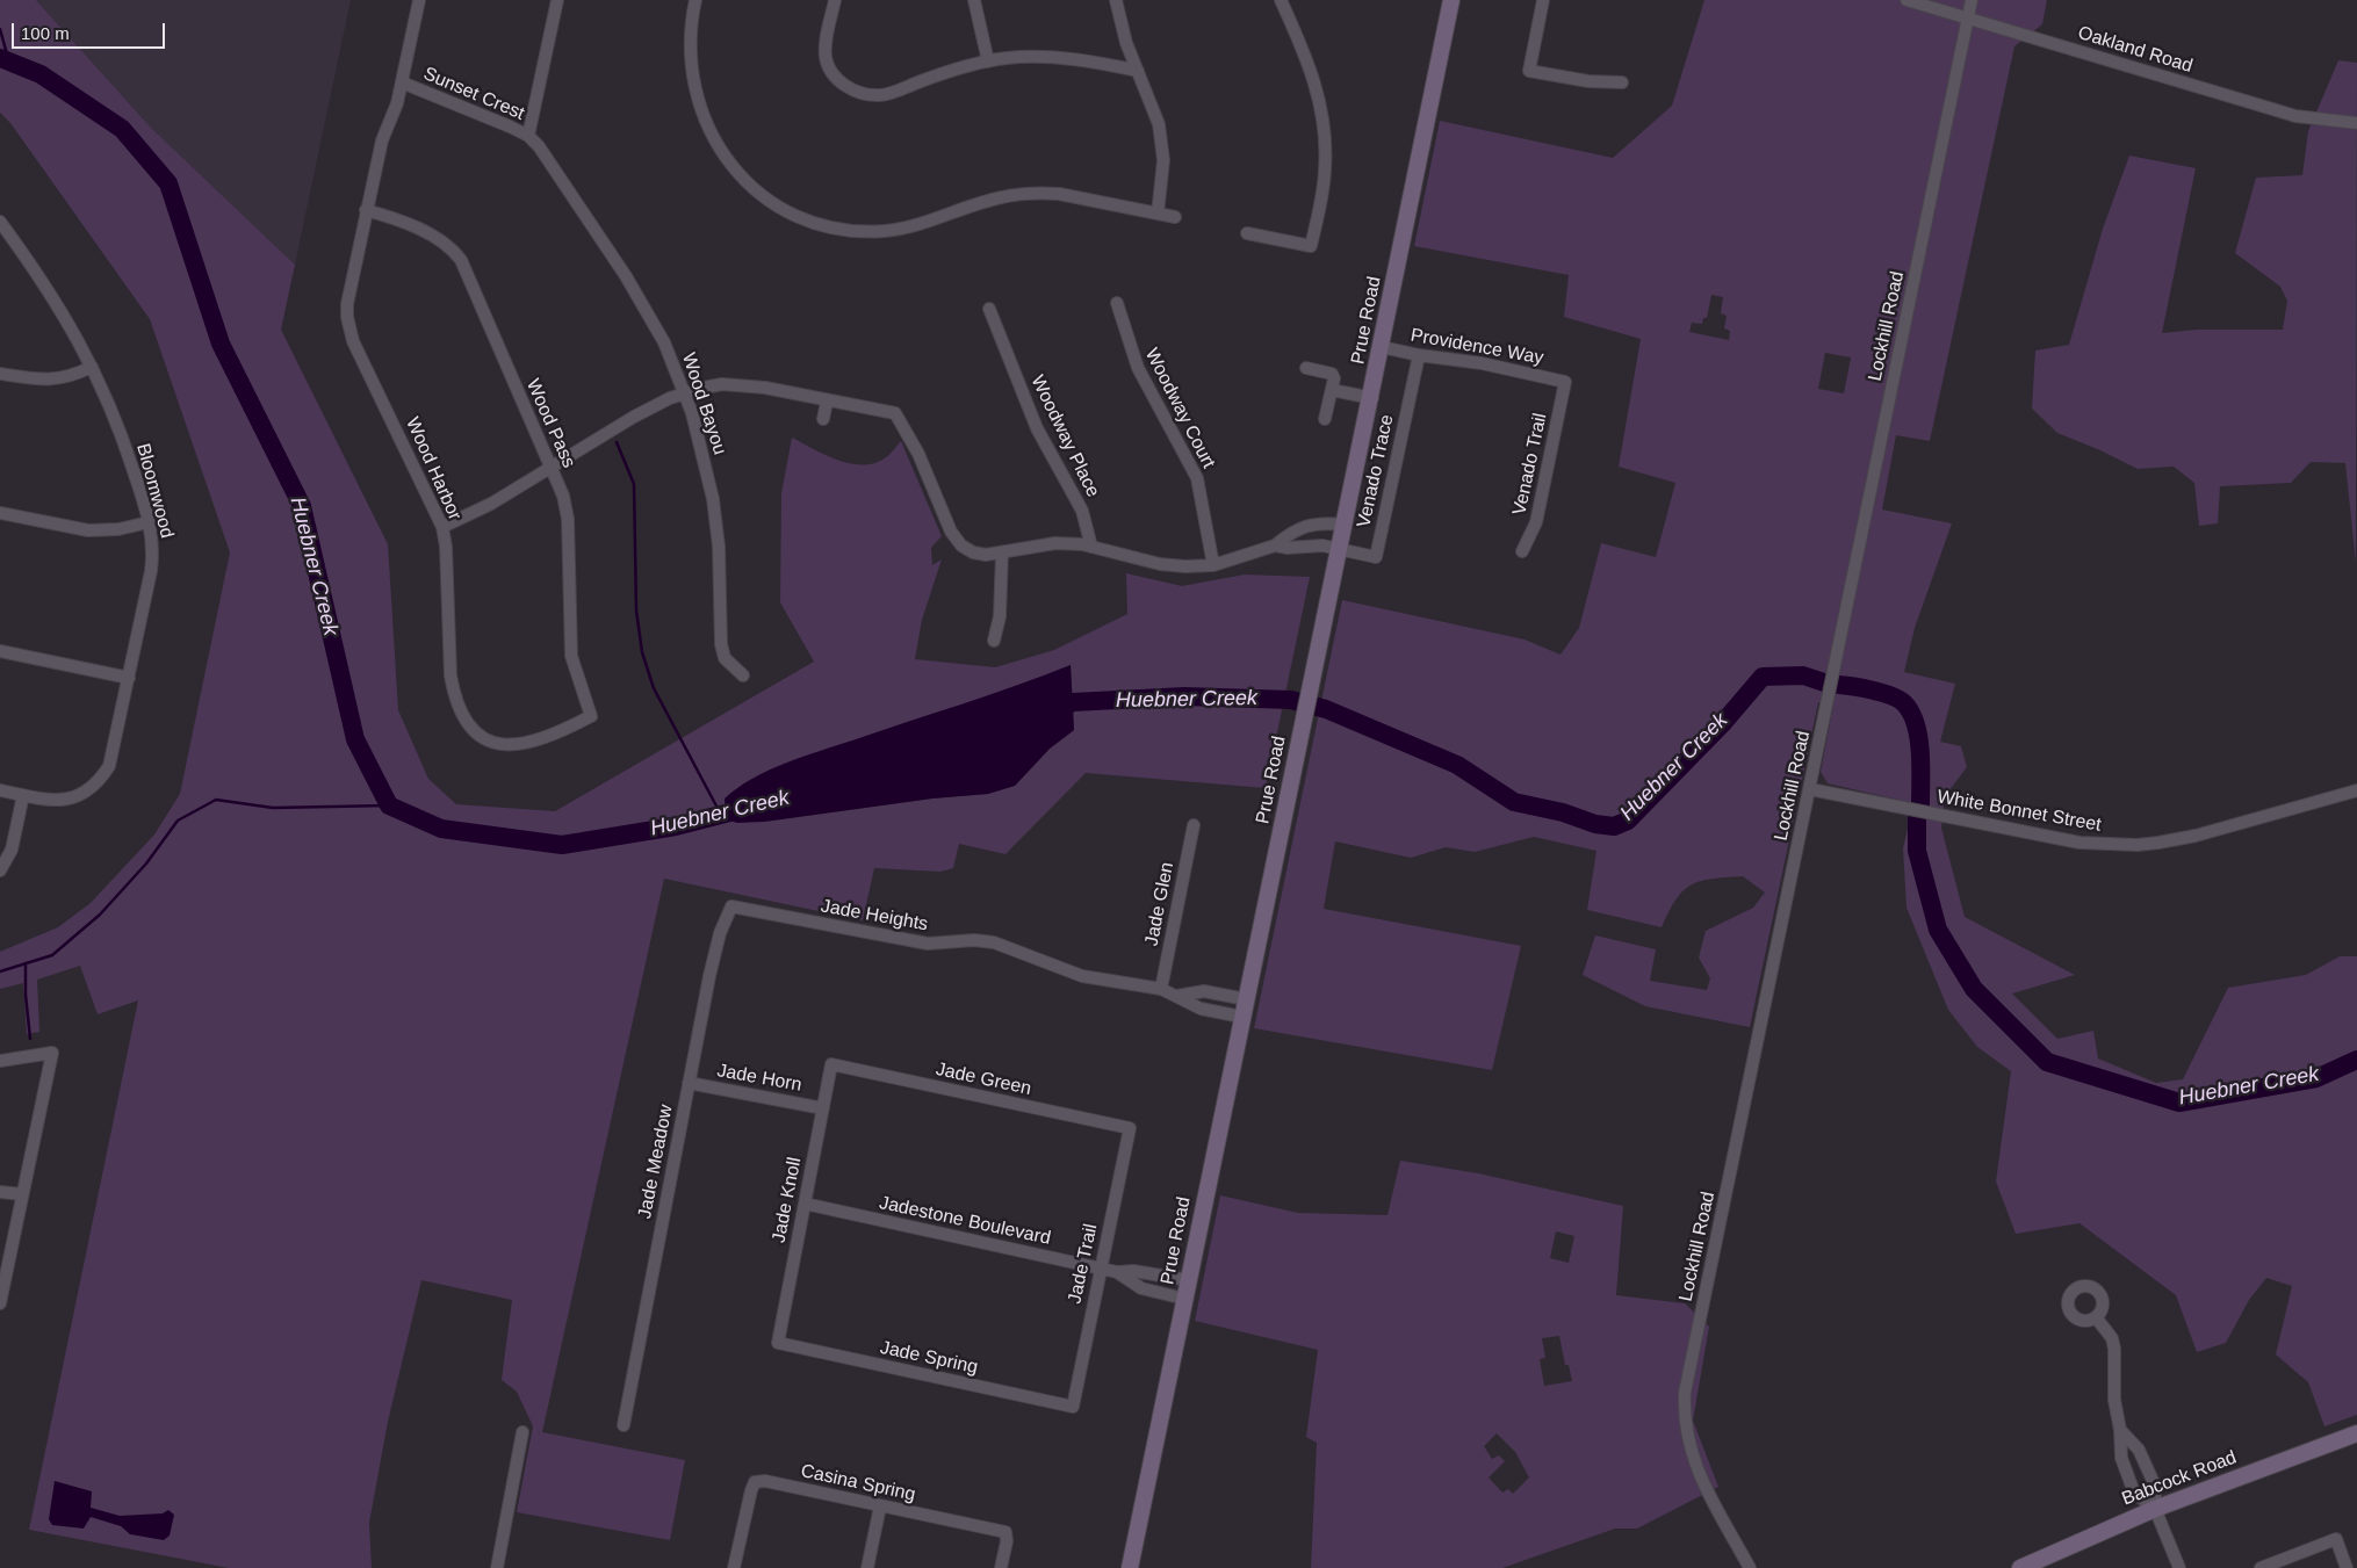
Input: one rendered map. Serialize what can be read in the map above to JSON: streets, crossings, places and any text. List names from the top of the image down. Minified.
{"streets":{"main road":["Prue Road","Babcock Road"],"street":["Oakland Road","Sunset Crest","Lockhill Road","Providence Way","Wood Bayou","Woodway Court","Wood Pass","Woodway Place","Venado Trail","Wood Harbor","Venado Trace","Bloomwood","White Bonnet Street","Jade Glen","Jade Heights","Jade Horn","Jade Green","Jade Meadow","Jade Knoll","Jadestone Boulevard","Jade Trail","Jade Spring","Casina Spring"]},"crossings":[["Oakland Road","Lockhill Road"],["Sunset Crest","Wood Bayou"],["Sunset Crest","Wood Harbor"],["Prue Road","Providence Way"],["Prue Road","Venado Trace"],["Prue Road","Jade Heights"],["Prue Road","Jadestone Boulevard"],["Lockhill Road","White Bonnet Street"],["Providence Way","Venado Trail"],["Providence Way","Venado Trace"],["Wood Pass","Wood Harbor"],["Jade Glen","Jade Heights"],["Jade Heights","Jade Meadow"],["Jade Horn","Jade Meadow"],["Jade Horn","Jade Knoll"],["Jade Green","Jade Knoll"],["Jade Green","Jade Trail"],["Jade Knoll","Jadestone Boulevard"],["Jade Knoll","Jade Spring"],["Jadestone Boulevard","Jade Trail"],["Jade Trail","Jade Spring"]],"water":["Huebner Creek"],"scale_bar":"100 m"}
